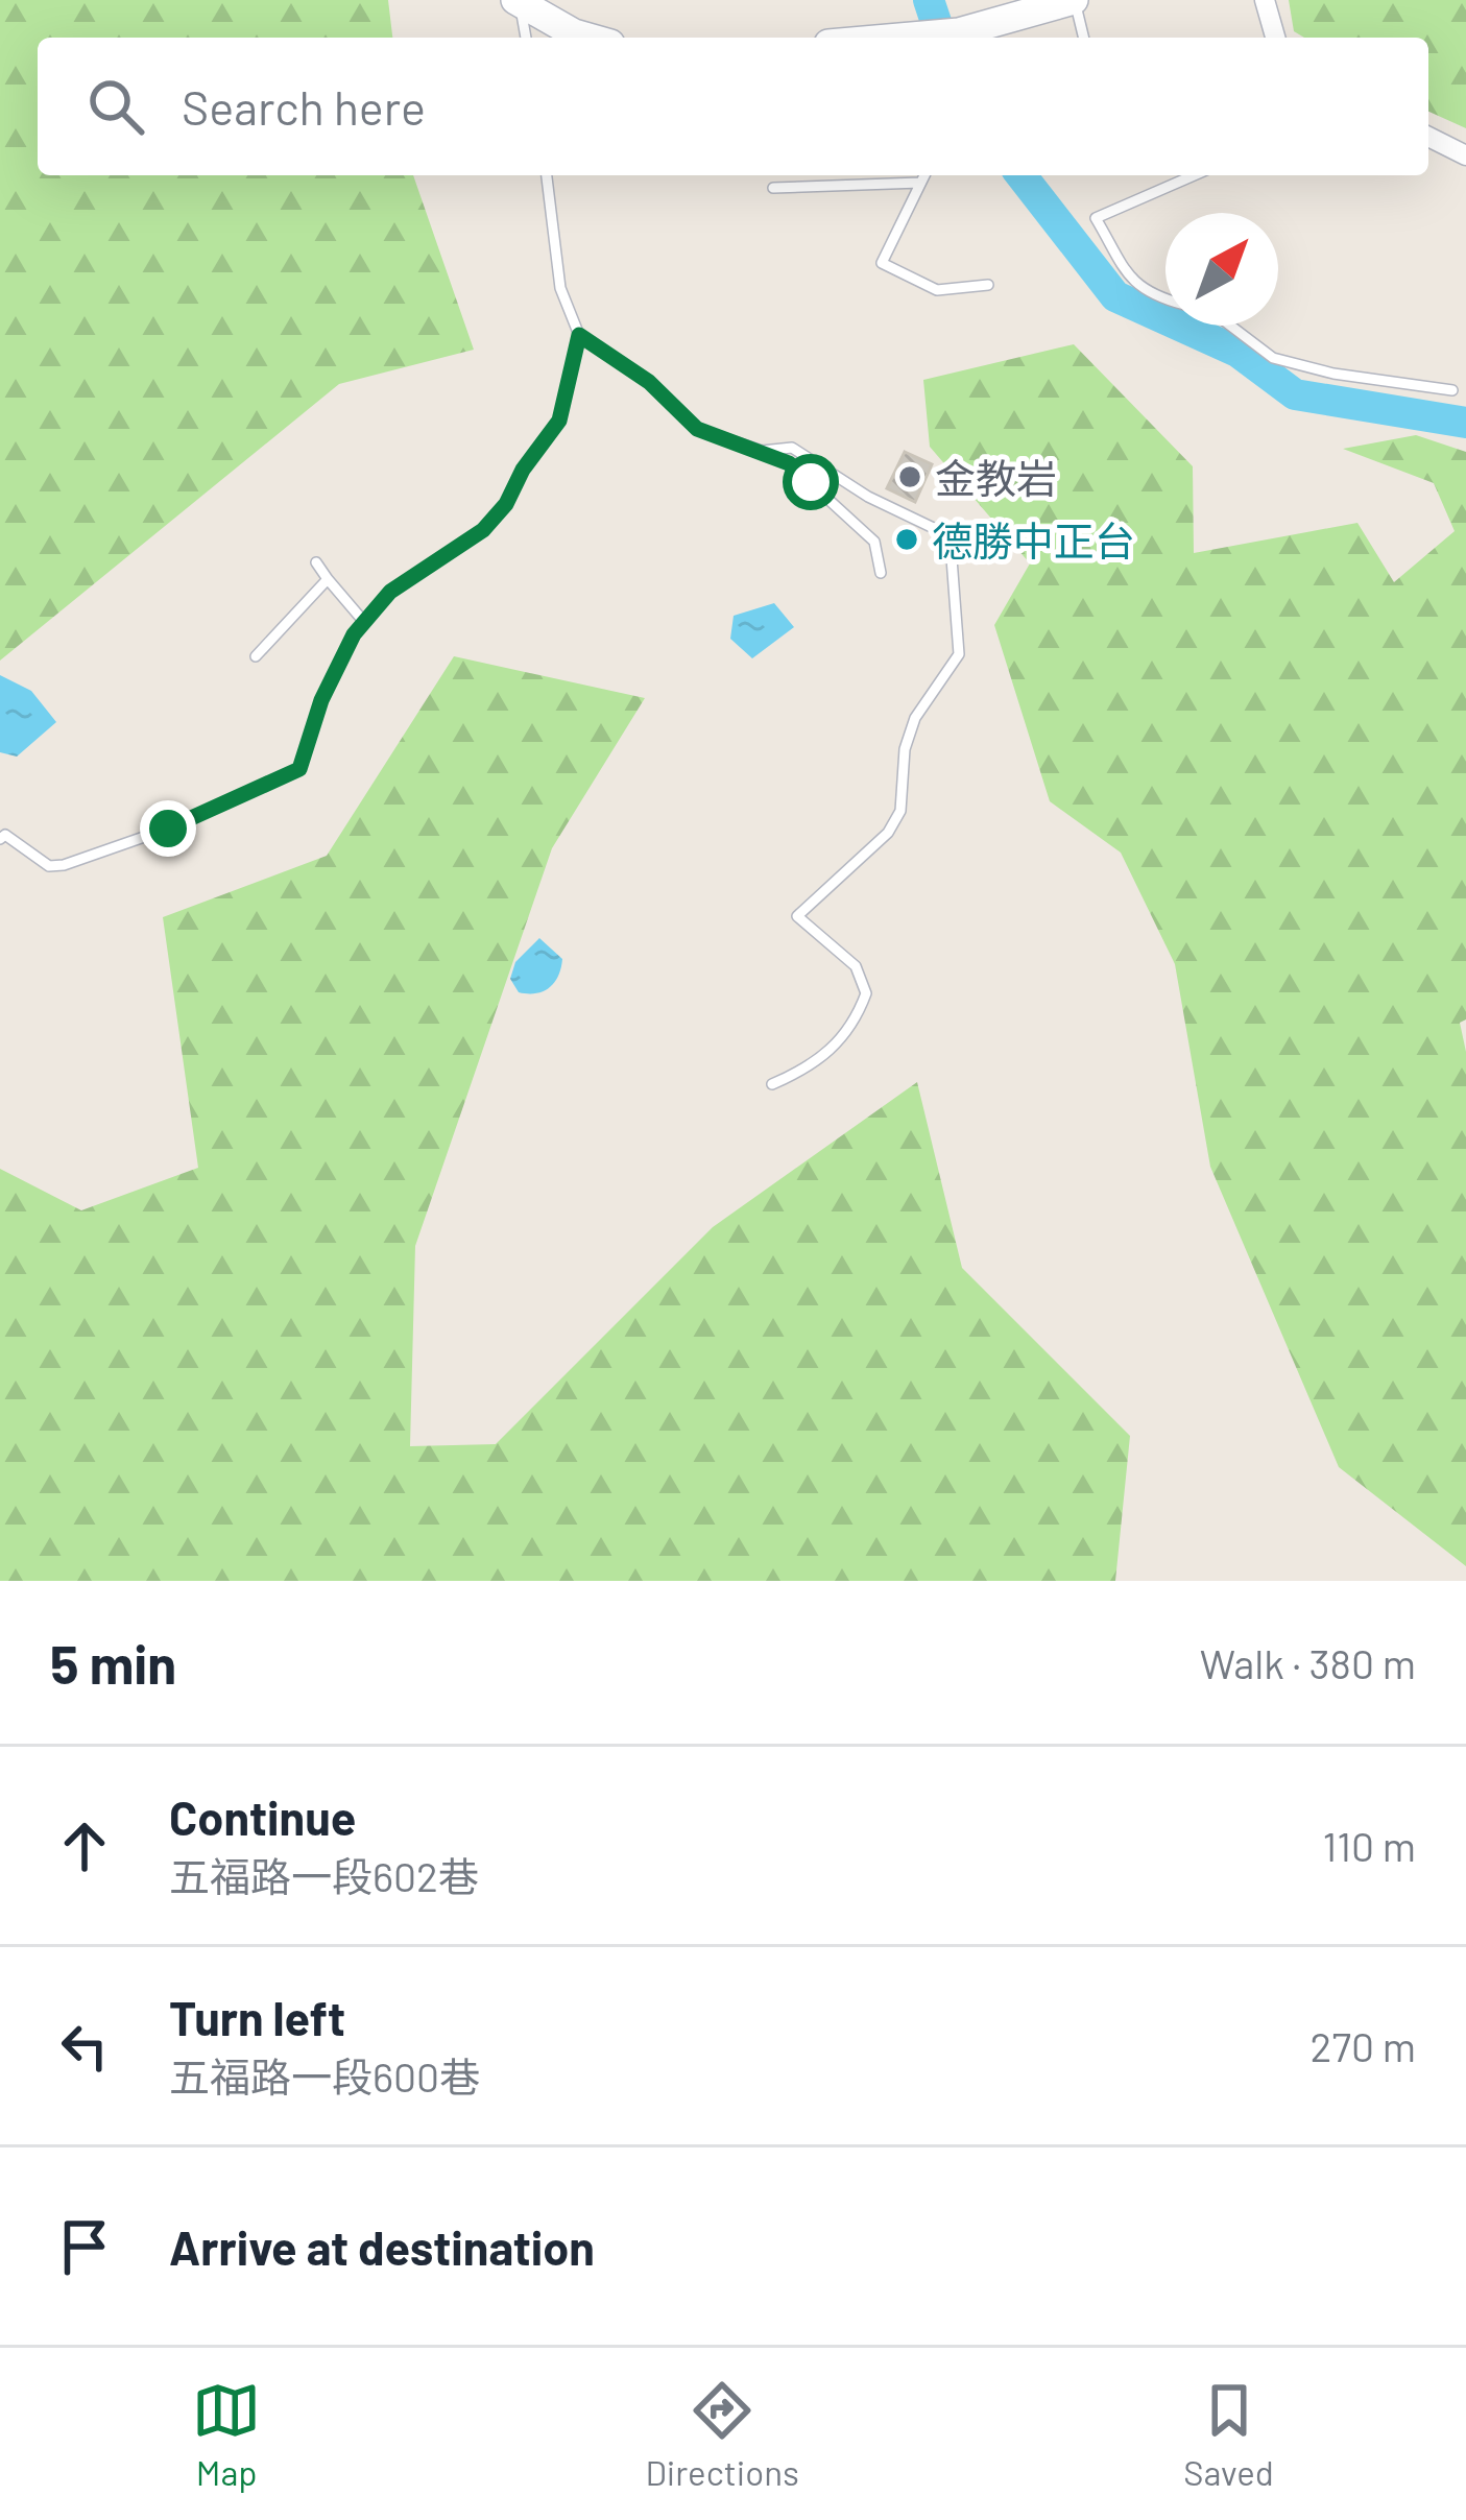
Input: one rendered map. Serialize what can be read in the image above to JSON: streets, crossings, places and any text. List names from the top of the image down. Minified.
{"places":["金教岩","德勝中正台"],"north":"top right","page":{"search":"Search here","heading":["5 min","Walk · 380 m"],"list":[["Continue","五福路一段602巷","110 m"],["Turn left","五福路一段600巷","270 m"],"Arrive at destination"],"nav":["Map","Directions","Saved"]}}
